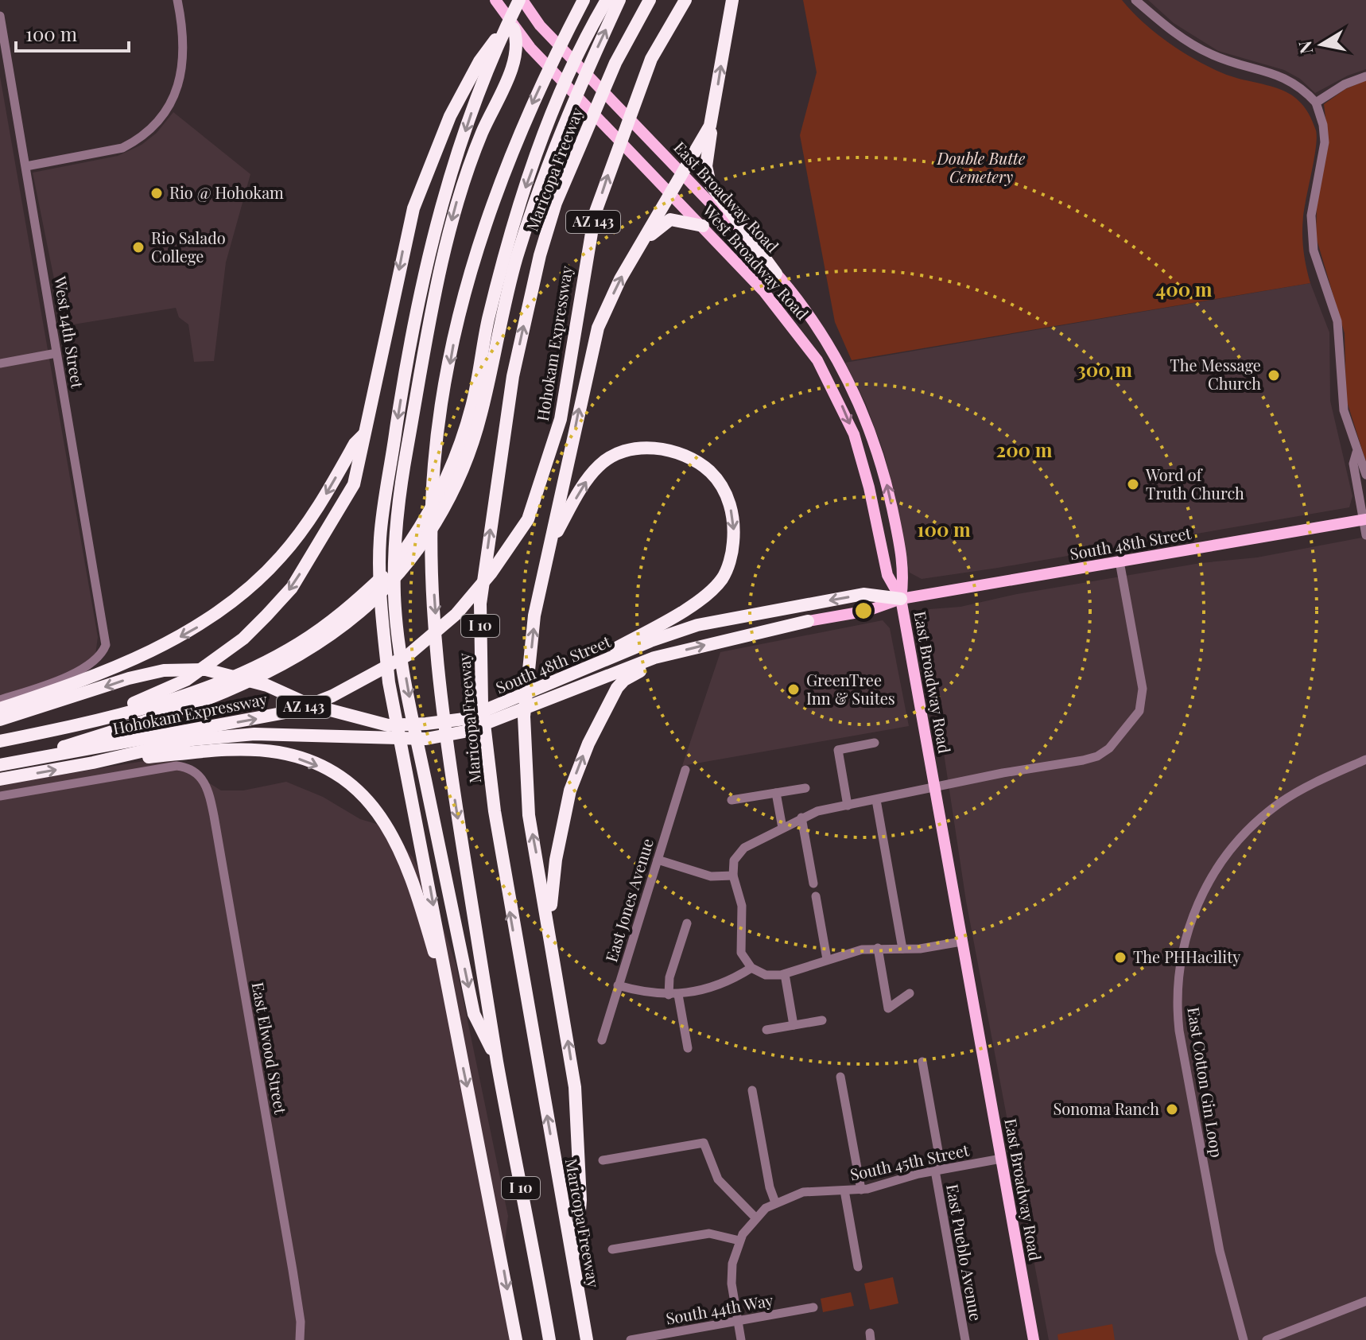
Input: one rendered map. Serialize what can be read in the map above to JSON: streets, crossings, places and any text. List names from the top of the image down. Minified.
{"streets":{"highway":["Maricopa Freeway","AZ 143","Hohokam Expressway","South 48th Street","I 10"],"main road":["East Broadway Road","West Broadway Road"],"street":["West 14th Street","East Jones Avenue","East Elwood Street","East Cotton Gin Loop","South 45th Street","East Pueblo Avenue","South 44th Way"]},"crossings":[["East Broadway Road","West Broadway Road"],["East Broadway Road","South 48th Street"],["East Broadway Road","South 45th Street"],["West Broadway Road","South 48th Street"],["South 45th Street","East Pueblo Avenue"]],"one_way":["West Broadway Road"],"parks":["Double Butte Cemetery"],"places":["Rio @ Hohokam","Rio Salado College","The Message Church","Word of Truth Church","GreenTree Inn & Suites","The PHHacility","Sonoma Ranch"],"scale_bar":"100 m","north":"left","rings":["400 m","300 m","200 m","100 m"]}
